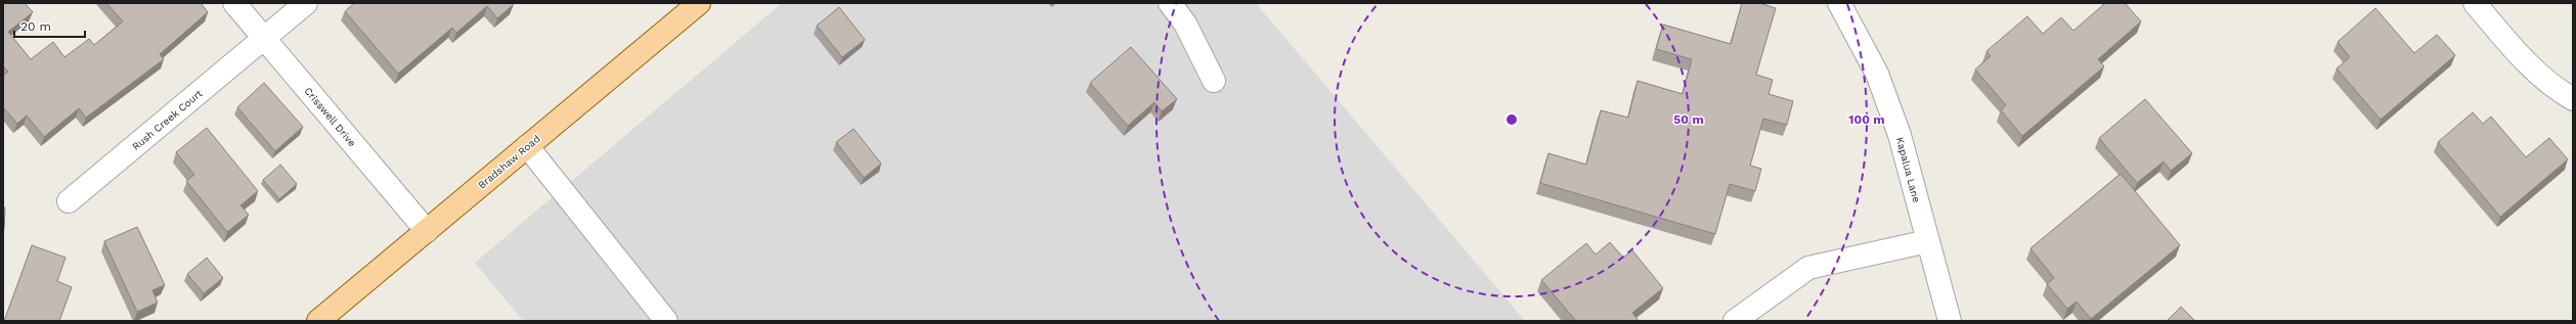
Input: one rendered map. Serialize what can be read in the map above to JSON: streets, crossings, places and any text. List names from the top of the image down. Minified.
{"streets":{"main road":["Bradshaw Road"],"street":["Crisswell Drive","Rush Creek Court","Kapalua Lane"]},"crossings":[["Crisswell Drive","Rush Creek Court"],["Crisswell Drive","Bradshaw Road"]],"scale_bar":"20 m","rings":["50 m","100 m"]}
